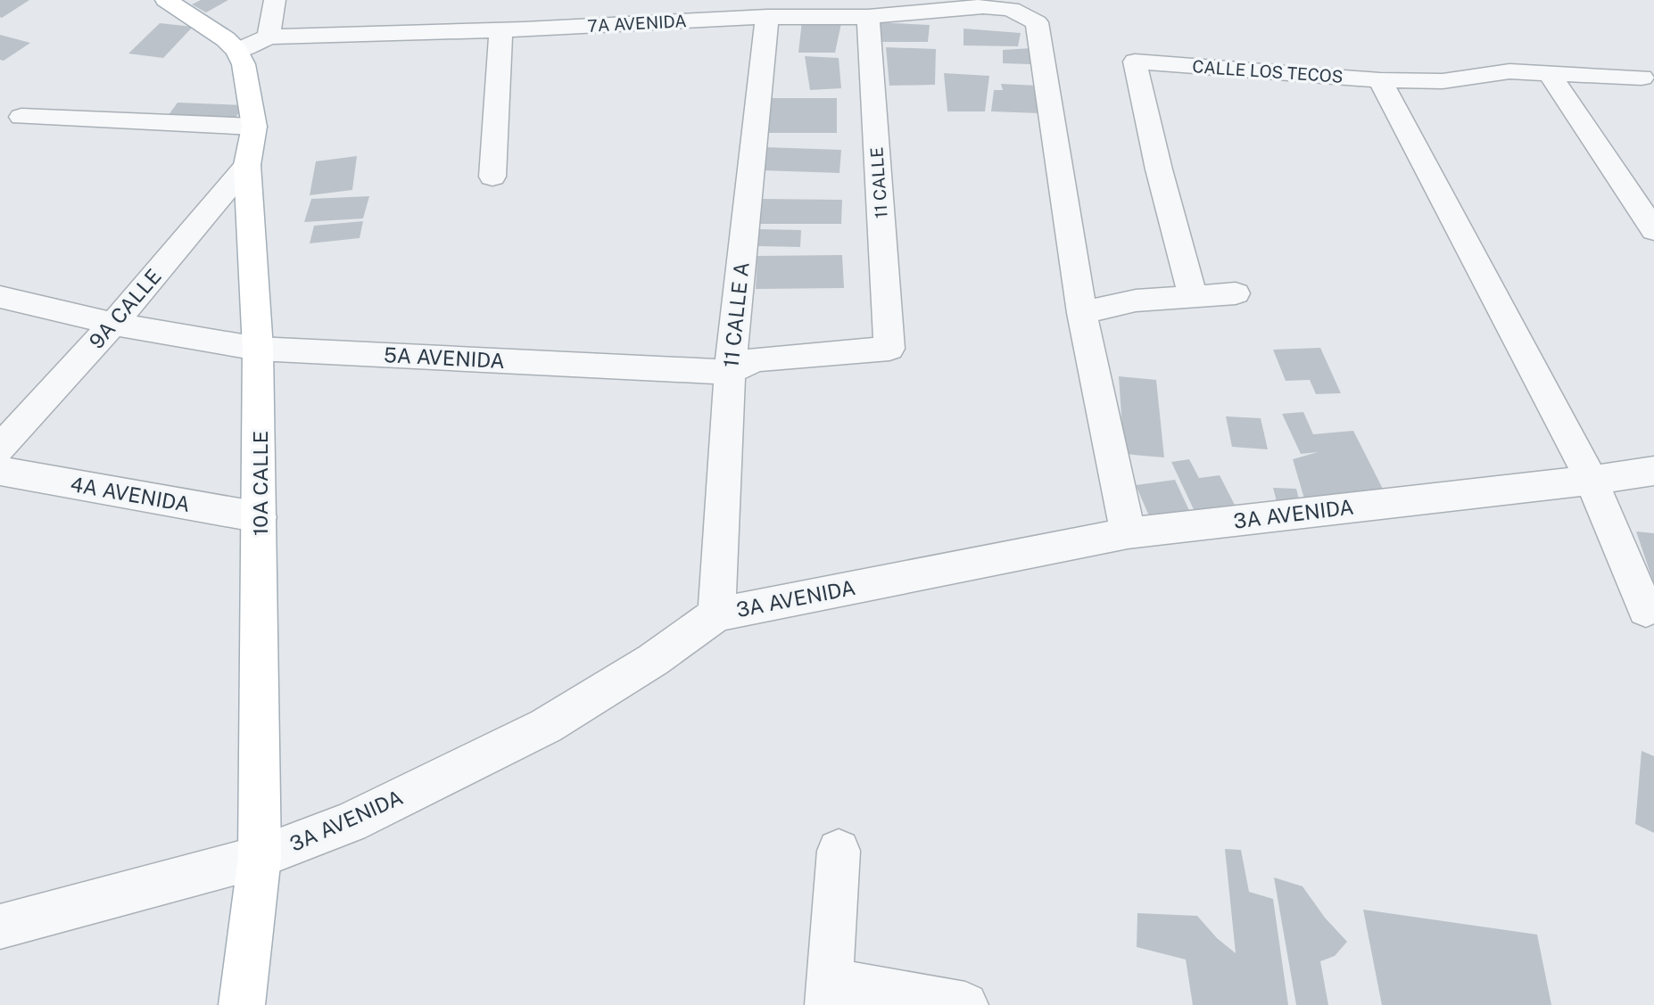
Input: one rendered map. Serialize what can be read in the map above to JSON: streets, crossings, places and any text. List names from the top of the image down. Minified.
{"streets":{"main road":["10A CALLE"],"street":["7A AVENIDA","CALLE LOS TECOS","11 CALLE","9A CALLE","11 CALLE A","5A AVENIDA","4A AVENIDA","3A AVENIDA"]},"crossings":[["7A AVENIDA","11 CALLE"],["7A AVENIDA","11 CALLE A"],["7A AVENIDA","10A CALLE"],["11 CALLE","5A AVENIDA"],["9A CALLE","5A AVENIDA"],["9A CALLE","10A CALLE"],["11 CALLE A","5A AVENIDA"],["11 CALLE A","3A AVENIDA"],["5A AVENIDA","10A CALLE"],["10A CALLE","4A AVENIDA"],["10A CALLE","3A AVENIDA"]]}
